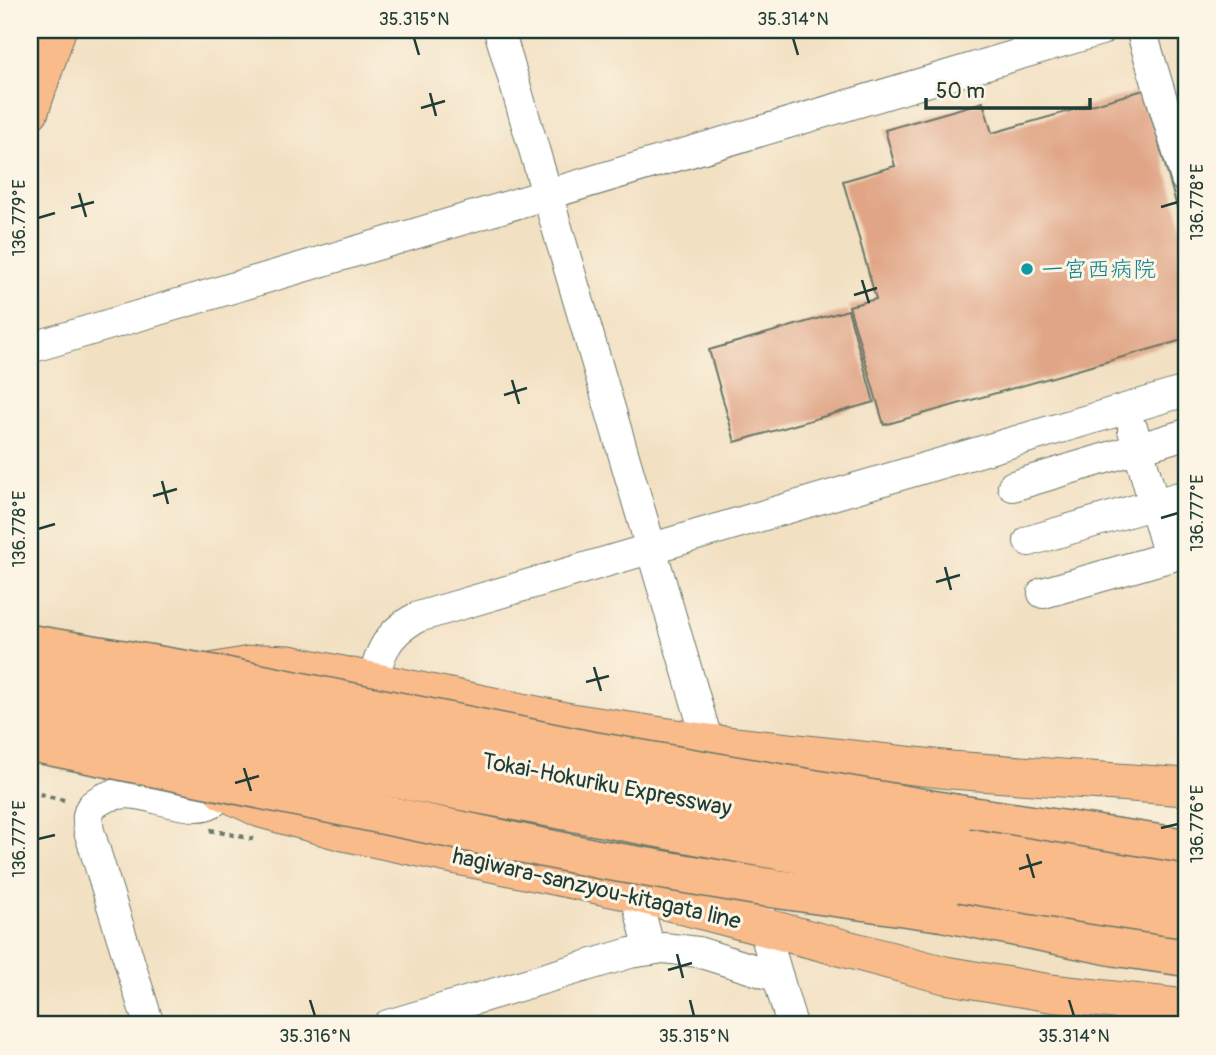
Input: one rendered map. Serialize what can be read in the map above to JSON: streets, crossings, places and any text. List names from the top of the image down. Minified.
{"streets":{"highway":["Tokai-Hokuriku Expressway"],"main road":["hagiwara-sanzyou-kitagata line"]},"places":["一宮西病院"],"scale_bar":"50 m","coordinates":["35.315°N","35.314°N","136.778°E","136.779°E","136.777°E","136.776°E","35.316°N"]}
